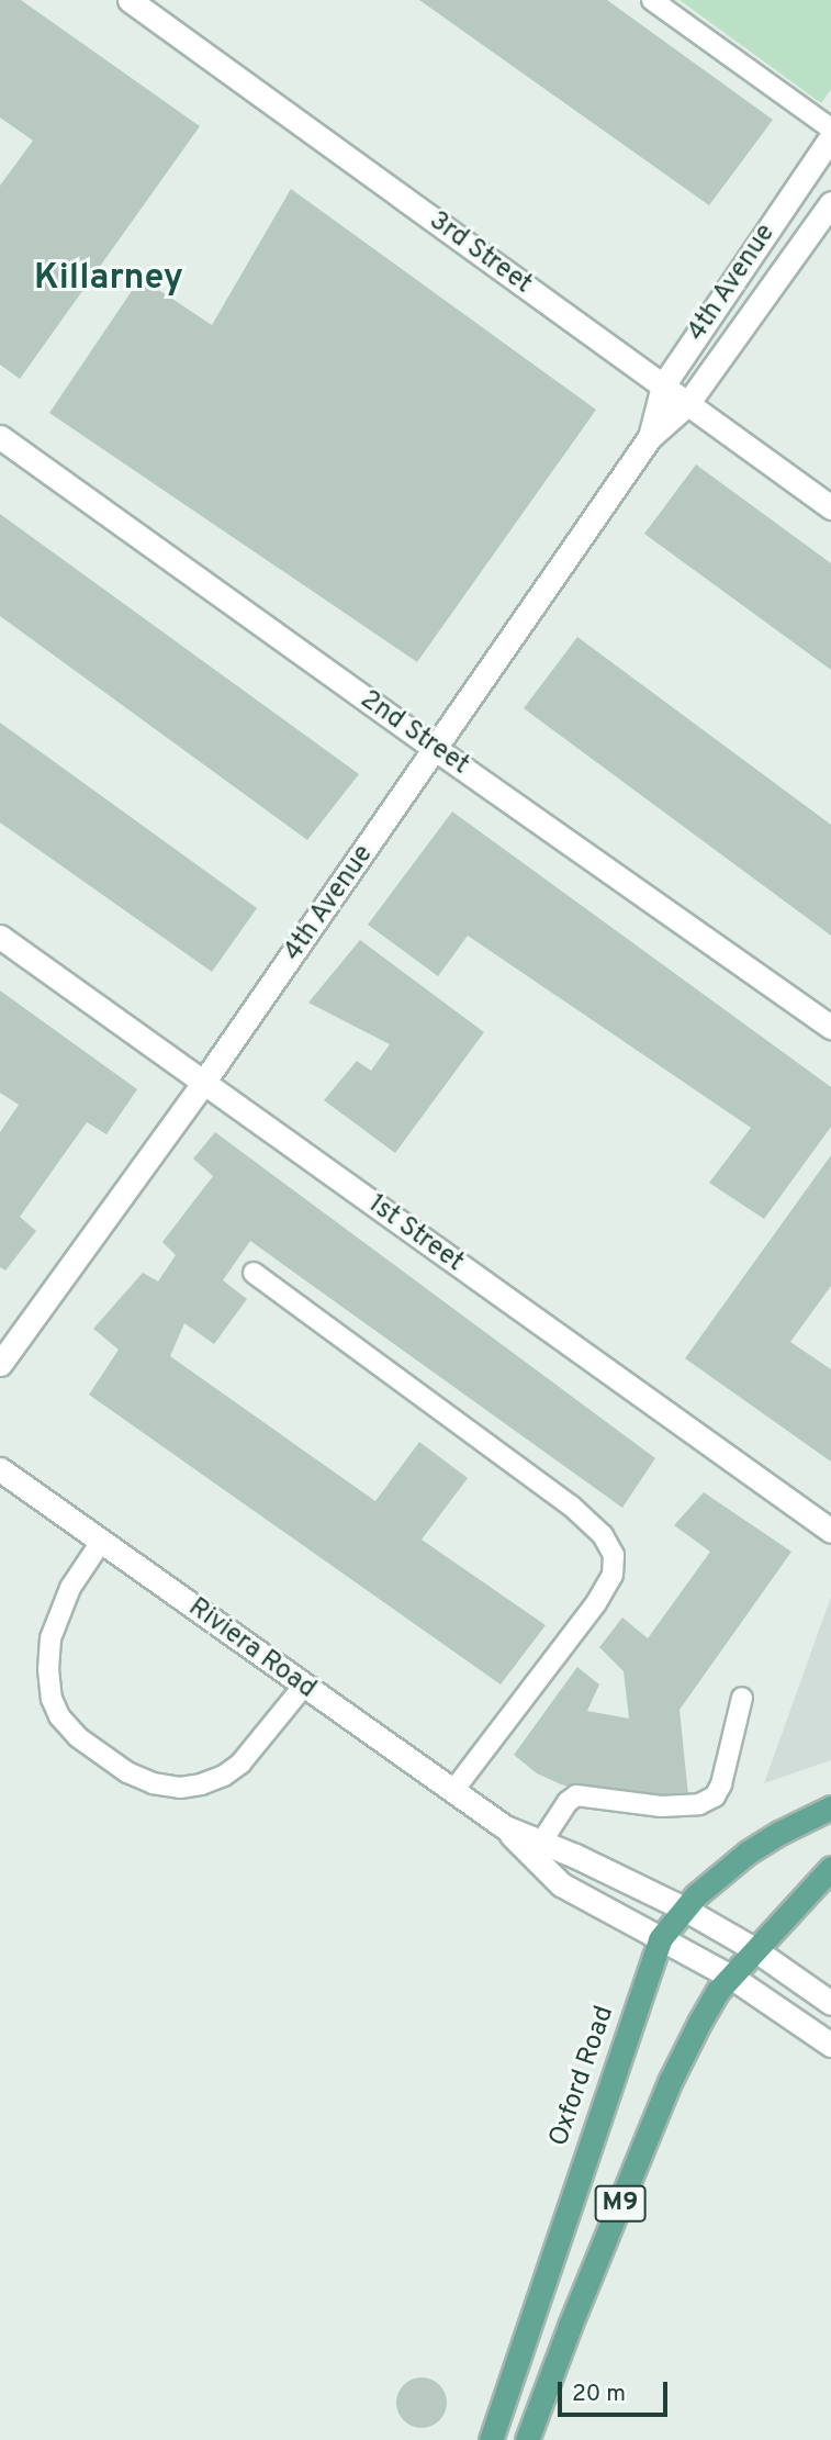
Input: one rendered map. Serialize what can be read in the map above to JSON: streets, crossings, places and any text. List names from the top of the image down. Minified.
{"streets":{"main road":["Oxford Road","M9"],"street":["3rd Street","4th Avenue","2nd Street","1st Street","Riviera Road"]},"crossings":[["3rd Street","4th Avenue"],["4th Avenue","2nd Street"],["4th Avenue","1st Street"],["Riviera Road","Oxford Road"],["Riviera Road","M9"]],"districts":["Killarney"],"scale_bar":"20 m"}
